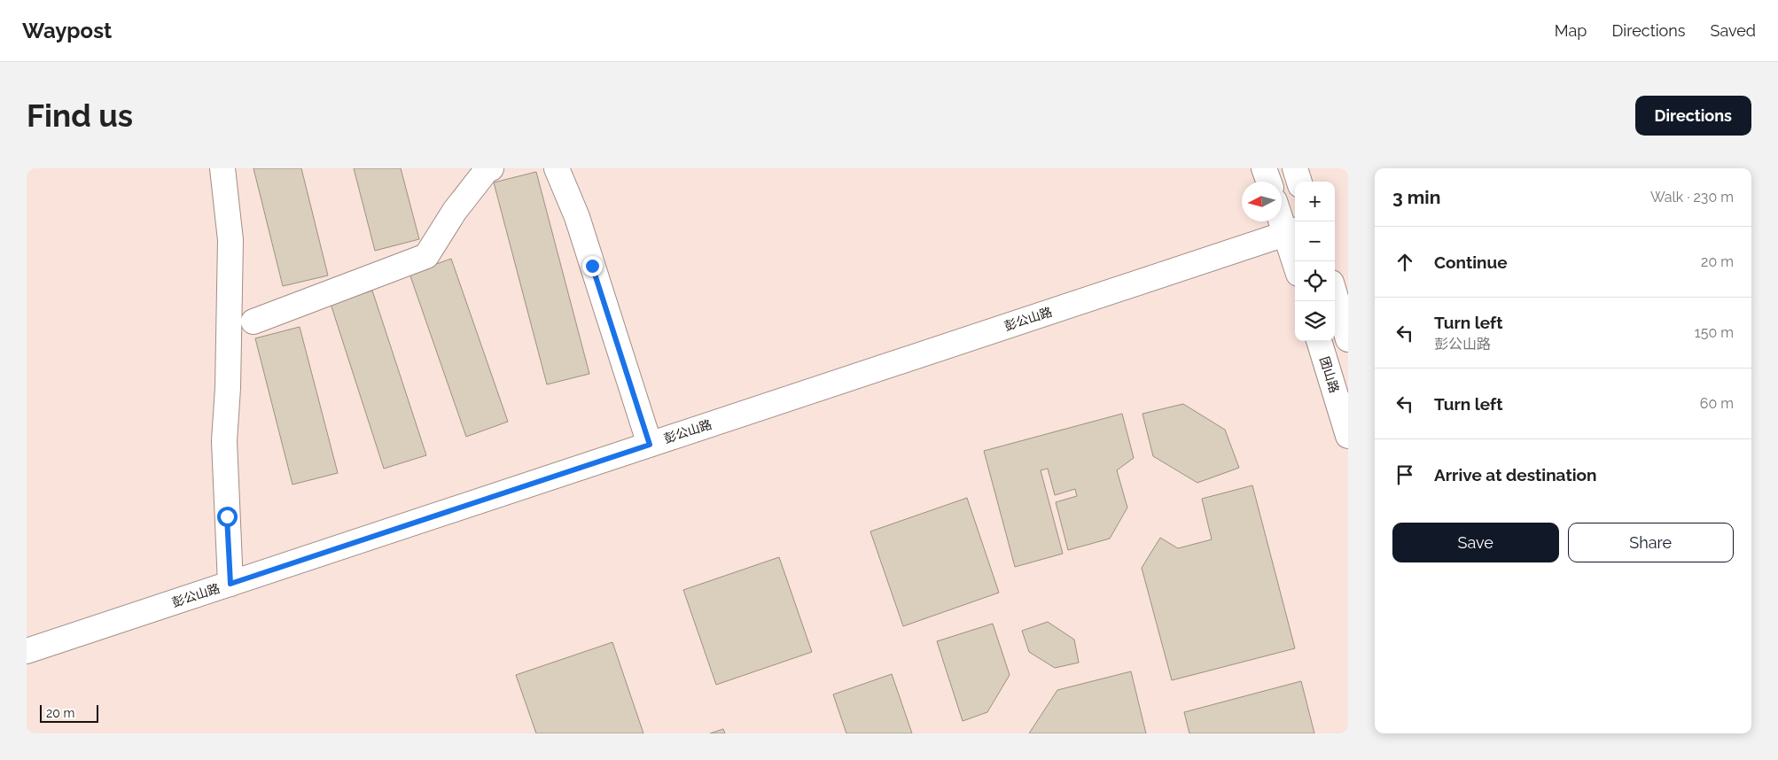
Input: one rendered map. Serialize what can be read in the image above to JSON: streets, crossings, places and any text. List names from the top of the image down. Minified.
{"streets":{"street":["彭公山路","团山路"]},"scale_bar":"20 m","north":"left","page":{"header":"Waypost","nav":["Map","Directions","Saved"],"buttons":["Directions",["Save","Share"]],"title":"Find us","heading":["3 min","Walk · 230 m"],"map_buttons":["+","−"],"list":[["Continue","20 m"],["Turn left","彭公山路","150 m"],["Turn left","60 m"],"Arrive at destination"],"scale":"20 m"}}
